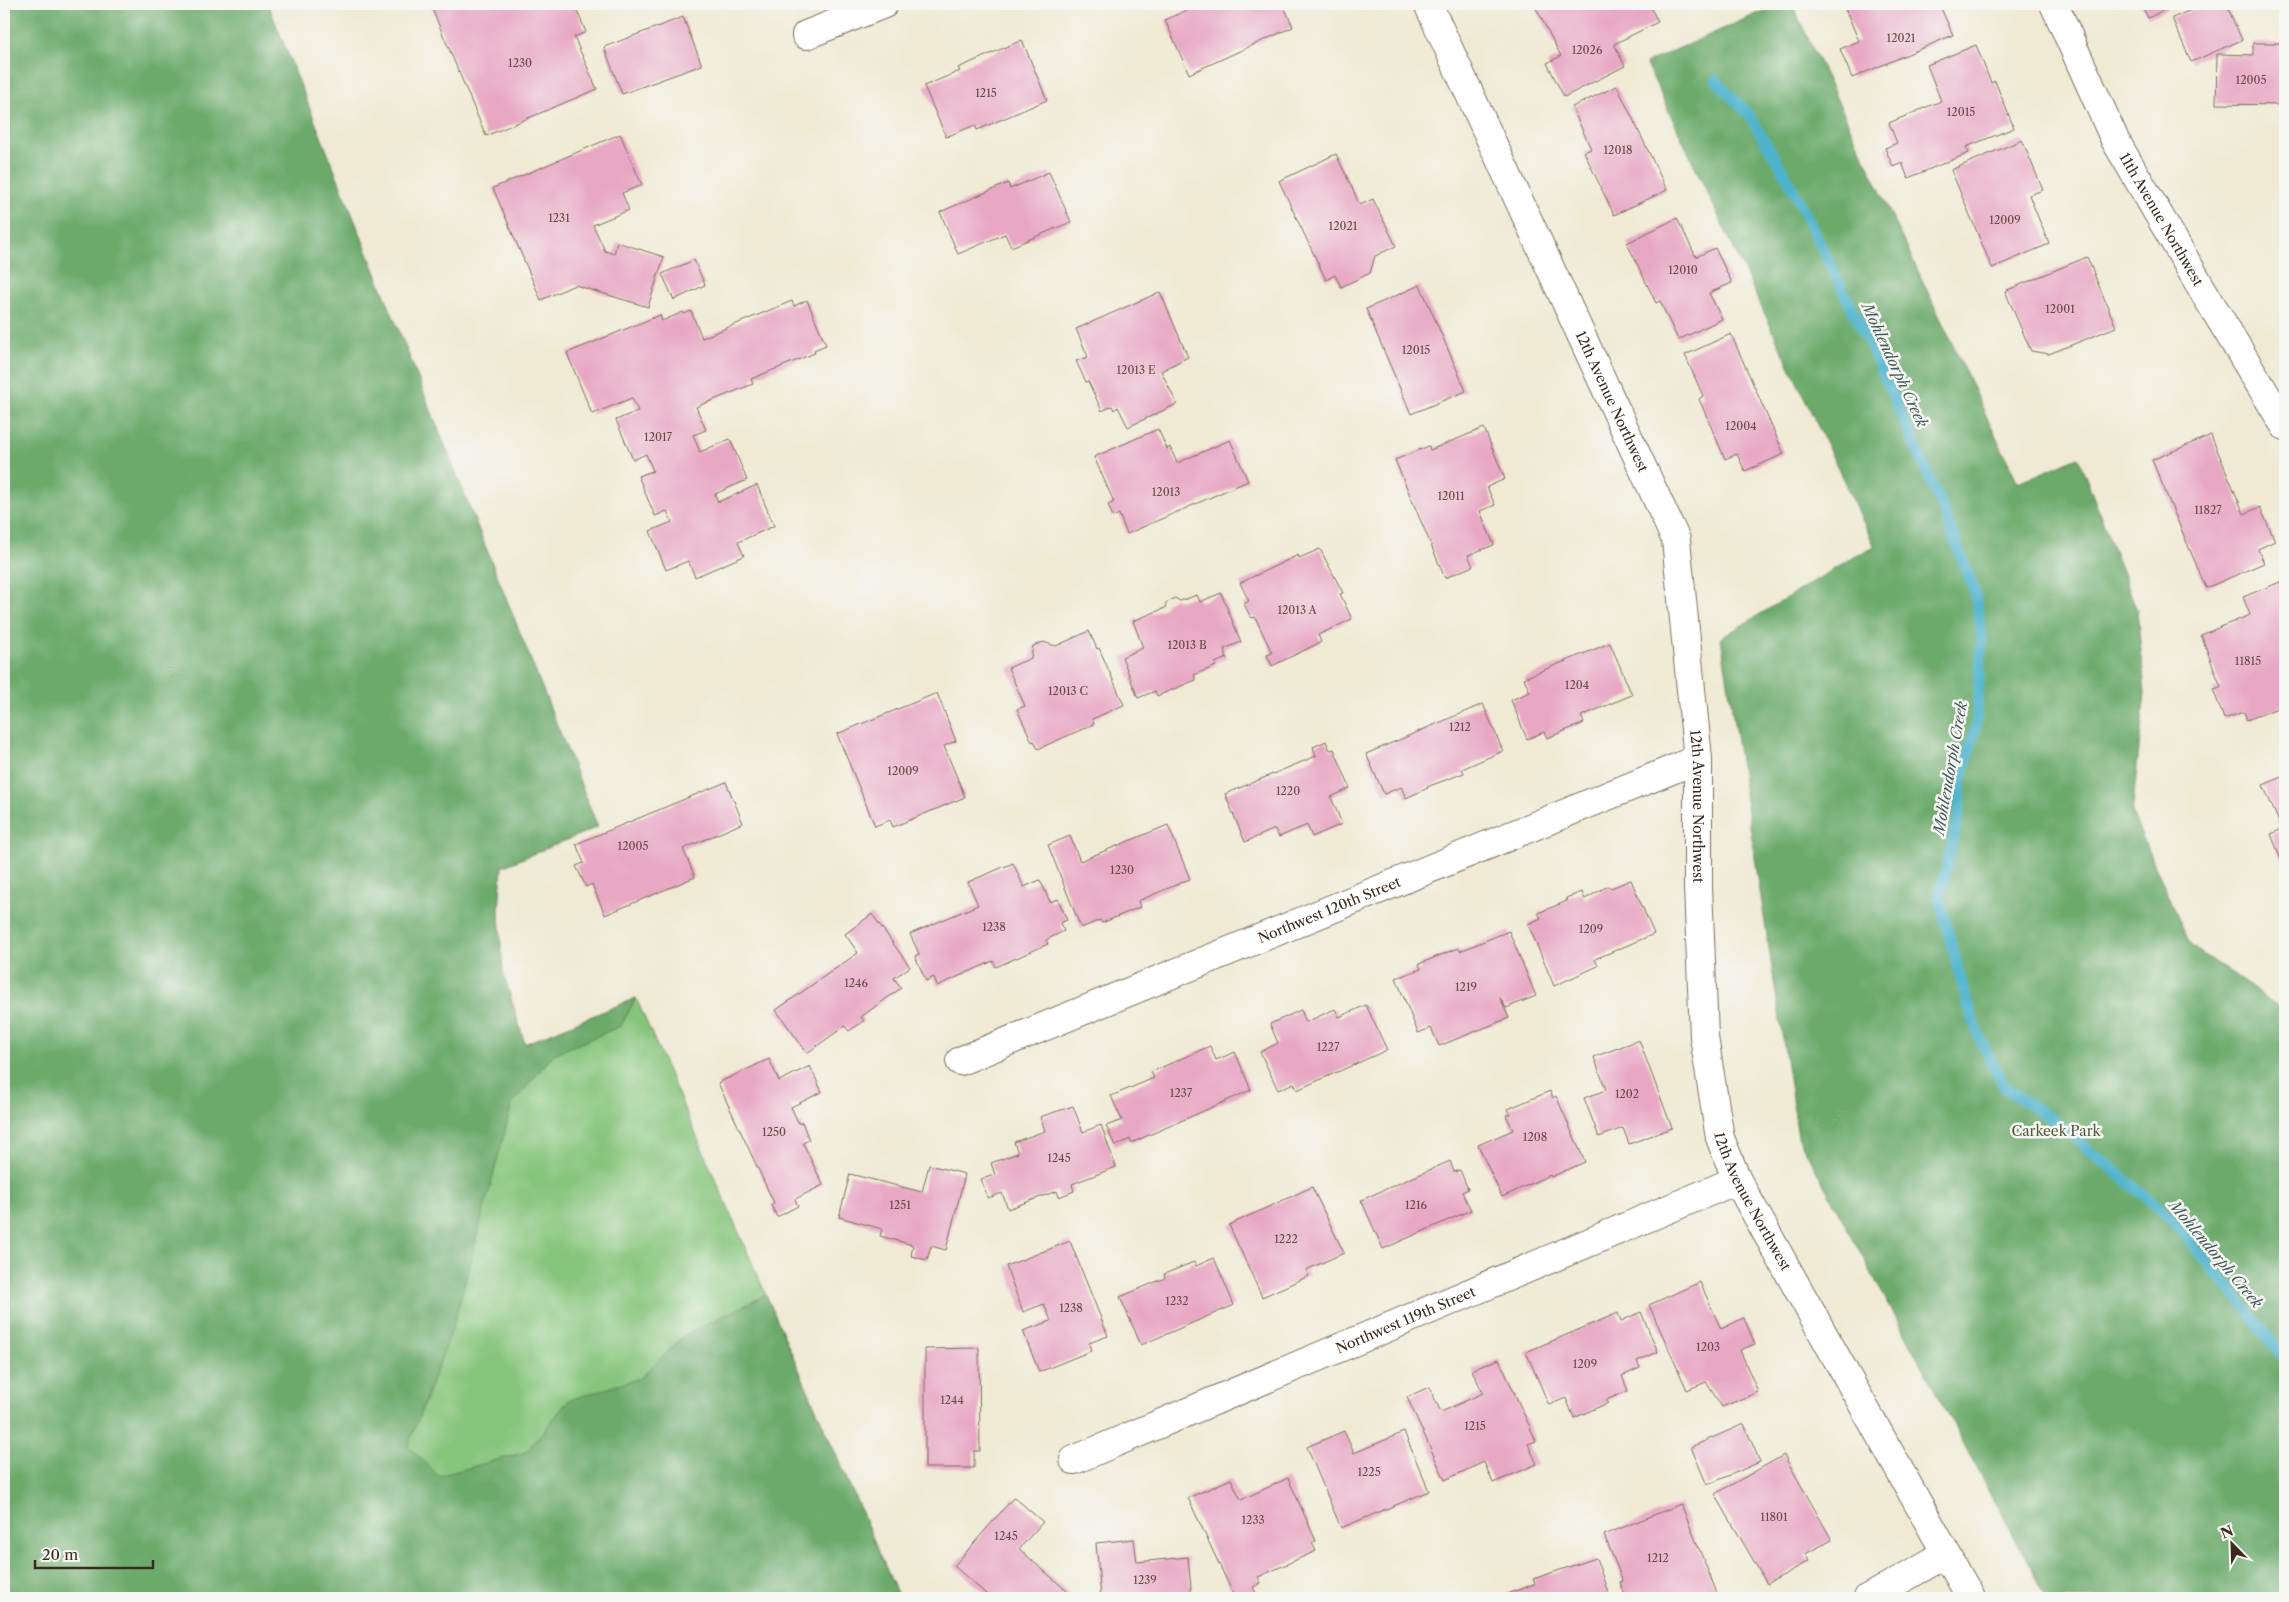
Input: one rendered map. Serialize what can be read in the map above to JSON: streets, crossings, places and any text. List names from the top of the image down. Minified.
{"streets":{"street":["11th Avenue Northwest","12th Avenue Northwest","Northwest 120th Street","Northwest 119th Street"]},"crossings":[["12th Avenue Northwest","Northwest 120th Street"],["12th Avenue Northwest","Northwest 119th Street"]],"water":["Mohlendorph Creek"],"parks":["Carkeek Park"],"house_numbers":["12021","12026","1230","12005","1215","12015","12018","1231","12009","12021","12010","12001","12015","12013 E","12004","12017","12013","12011","11827","12013 A","12013 B","11815","1204","12013 C","1212","12009","1220","12005","1230","1238","1209","1246","1219","1227","1237","1202","1250","1208","1245","1251","1216","1222","1232","1238","1203","1209","1244","1215","1225","11801","1233","1245","1212","1239"],"scale_bar":"20 m","north":"top left"}
